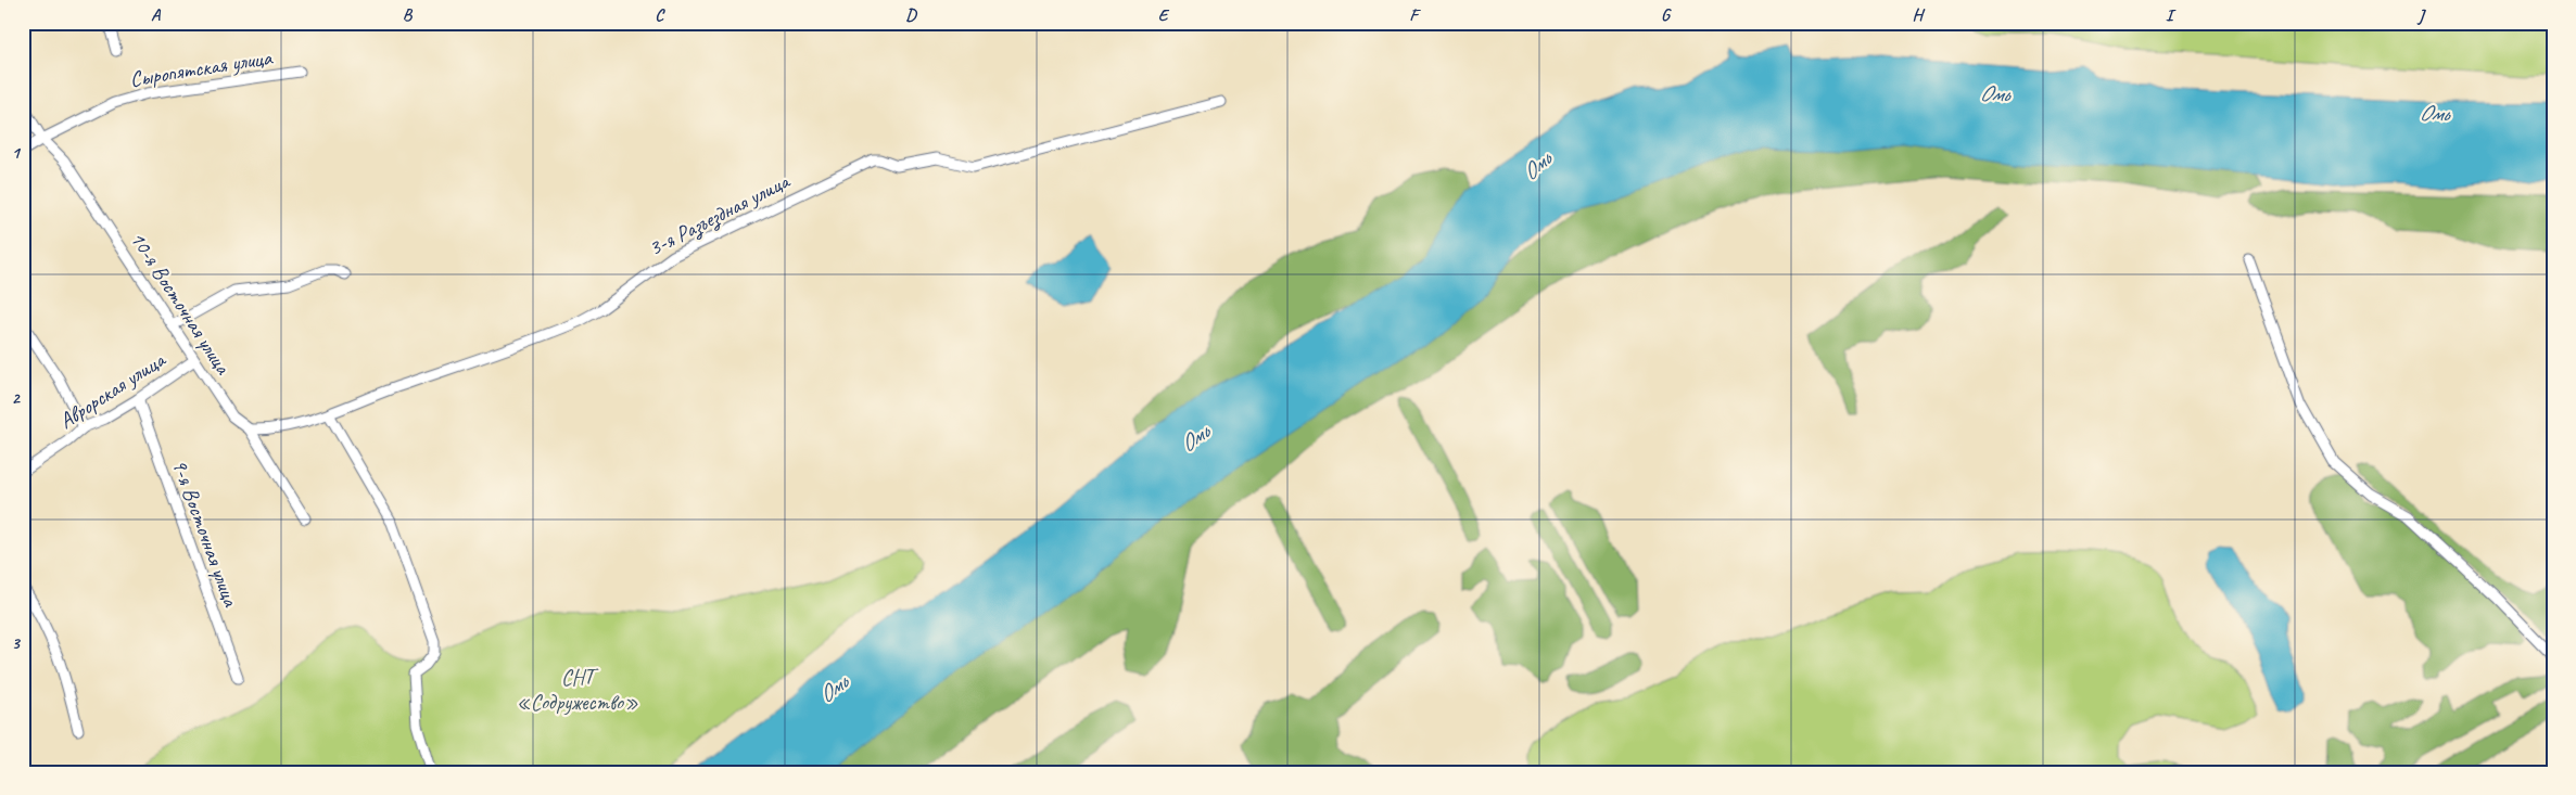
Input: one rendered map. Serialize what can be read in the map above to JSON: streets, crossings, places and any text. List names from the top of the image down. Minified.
{"streets":{"street":["Сыропятская улица","3-я Разъездная улица","10-я Восточная улица","Аврорская улица","9-я Восточная улица"]},"crossings":[["Сыропятская улица","10-я Восточная улица"],["3-я Разъездная улица","10-я Восточная улица"],["10-я Восточная улица","Аврорская улица"],["Аврорская улица","9-я Восточная улица"]],"water":["Омь"],"parks":["СНТ «Содружество»"],"grid":{"columns":["A","B","C","D","E","F","G","H","I","J"],"rows":["1","2","3"]}}
